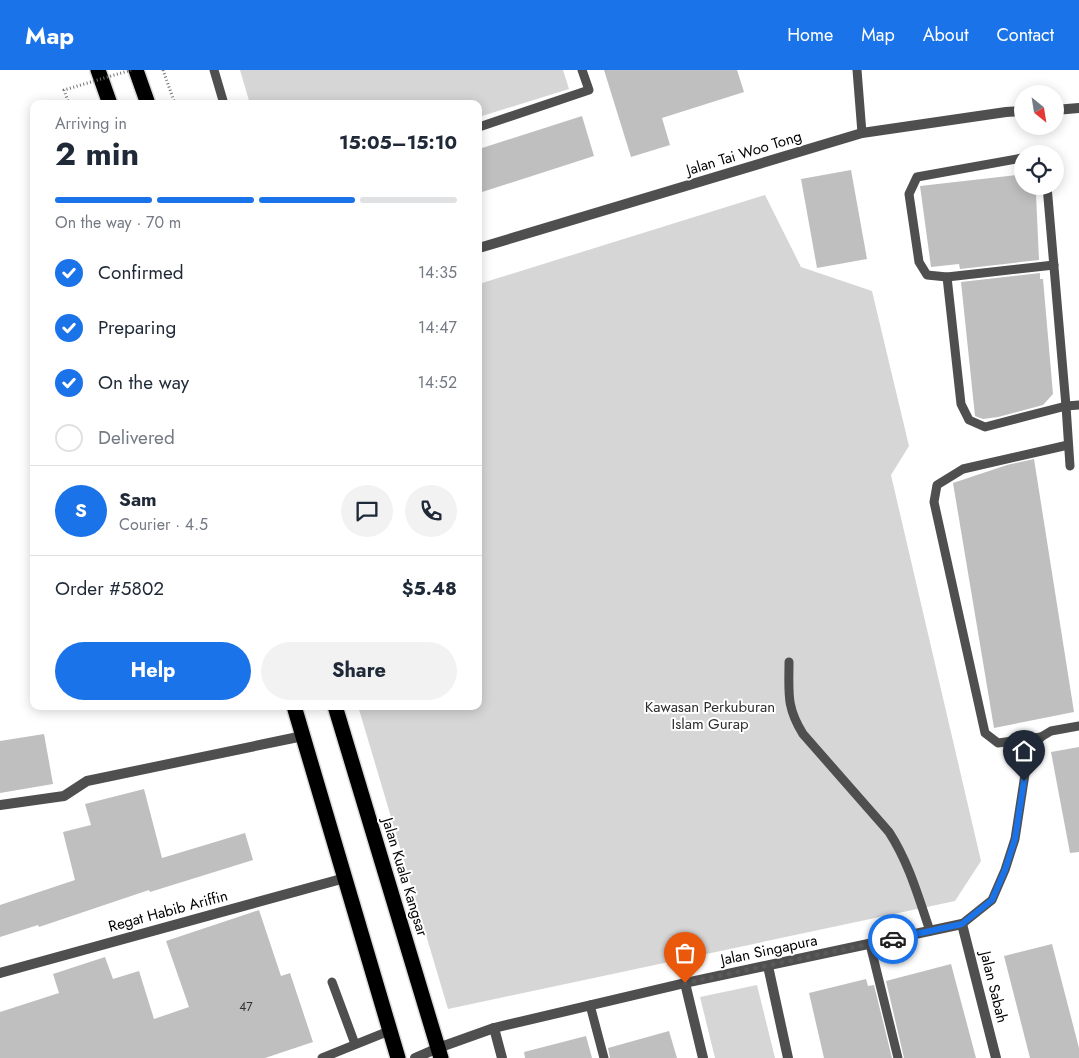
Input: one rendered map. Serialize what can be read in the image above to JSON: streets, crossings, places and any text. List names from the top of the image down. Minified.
{"streets":{"highway":["Jalan Kuala Kangsar"],"street":["Jalan Tai Woo Tong","Regat Habib Ariffin","Jalan Singapura","Jalan Sabah"]},"crossings":[["Jalan Kuala Kangsar","Jalan Singapura"],["Jalan Singapura","Jalan Sabah"]],"parks":["Kawasan Perkuburan Islam Gurap"],"house_numbers":["47"],"north":"bottom right","page":{"header":"Map","nav":["Home","Map","About","Contact"],"heading":["2 min","Arriving in","15:05–15:10"],"panel":["Sam","Courier · 4.5","Order #5802","$5.48"],"bar":"On the way · 70 m","list":[["Confirmed","14:35"],["Preparing","14:47"],["On the way","14:52"],"Delivered"],"round":"S","buttons":["Help","Share"]}}
